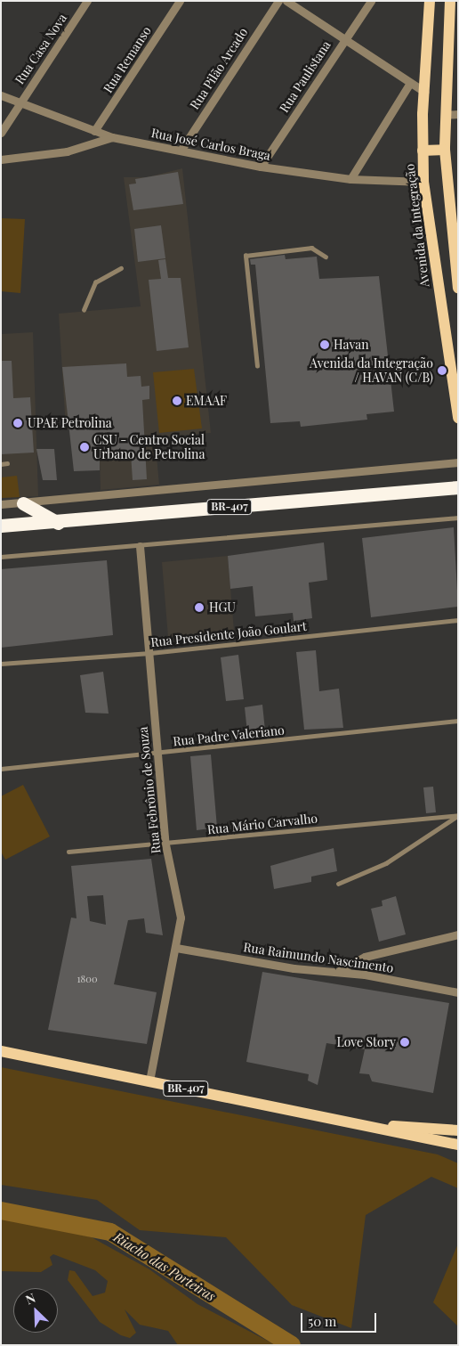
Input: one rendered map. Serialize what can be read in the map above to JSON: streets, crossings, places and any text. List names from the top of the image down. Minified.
{"streets":{"highway":["BR-407"],"main road":["Avenida da Integração"],"street":["Rua Casa Nova","Rua Remanso","Rua Pilão Arcado","Rua Paulistana","Rua José Carlos Braga","Rua Febrônio de Souza","Rua Raimundo Nascimento"],"lane":["Rua Presidente João Goulart","Rua Padre Valeriano","Rua Mário Carvalho"]},"crossings":[["Rua Casa Nova","Rua José Carlos Braga"],["Rua Remanso","Rua José Carlos Braga"],["Rua Pilão Arcado","Rua José Carlos Braga"],["Rua Paulistana","Rua José Carlos Braga"],["Rua José Carlos Braga","Avenida da Integração"],["BR-407","Rua Febrônio de Souza"],["Rua Presidente João Goulart","Rua Febrônio de Souza"],["Rua Padre Valeriano","Rua Febrônio de Souza"],["Rua Febrônio de Souza","Rua Mário Carvalho"],["Rua Febrônio de Souza","Rua Raimundo Nascimento"]],"water":["Riacho das Porteiras"],"places":["Havan","Avenida da Integração / HAVAN (C/B)","EMAAF","UPAE Petrolina","CSU - Centro Social Urbano de Petrolina","HGU","Love Story"],"house_numbers":["1800"],"scale_bar":"50 m","north":"top left"}
